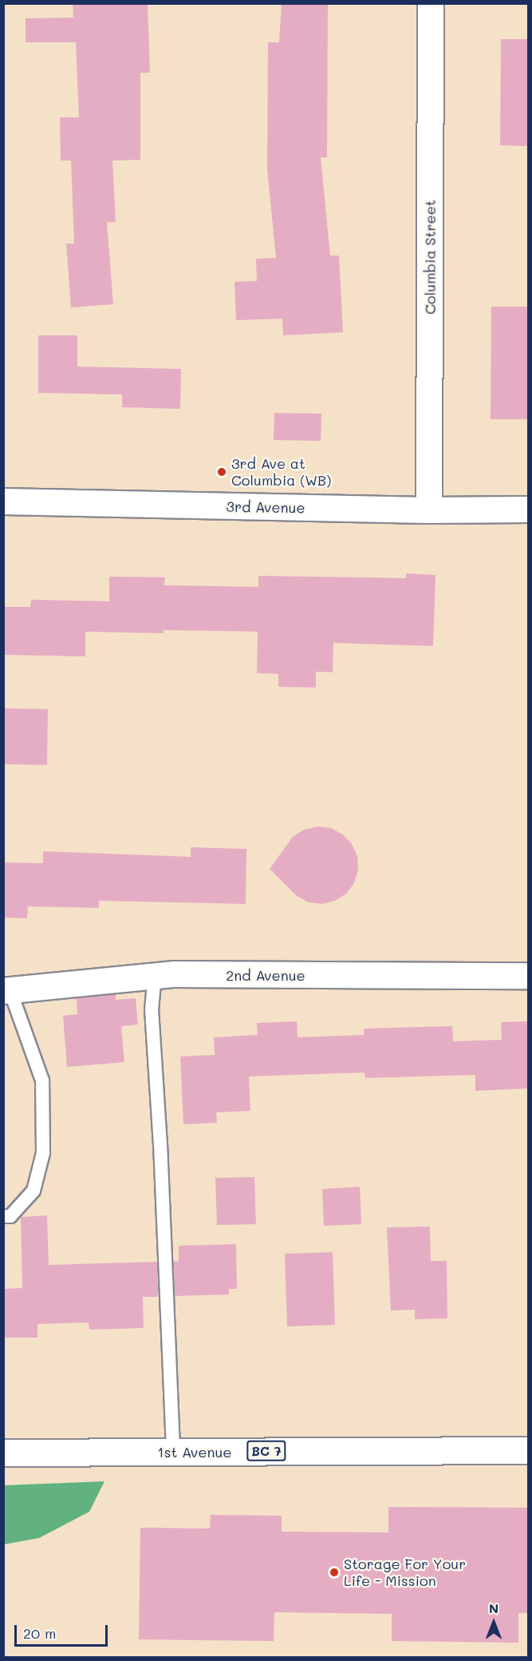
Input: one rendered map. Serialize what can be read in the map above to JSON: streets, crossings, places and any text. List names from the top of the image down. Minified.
{"streets":{"main road":["BC 7","1st Avenue"],"street":["Columbia Street","3rd Avenue","2nd Avenue"]},"crossings":[["Columbia Street","3rd Avenue"]],"places":["3rd Ave at Columbia (WB)","Storage For Your Life - Mission"],"scale_bar":"20 m","north":"top"}
